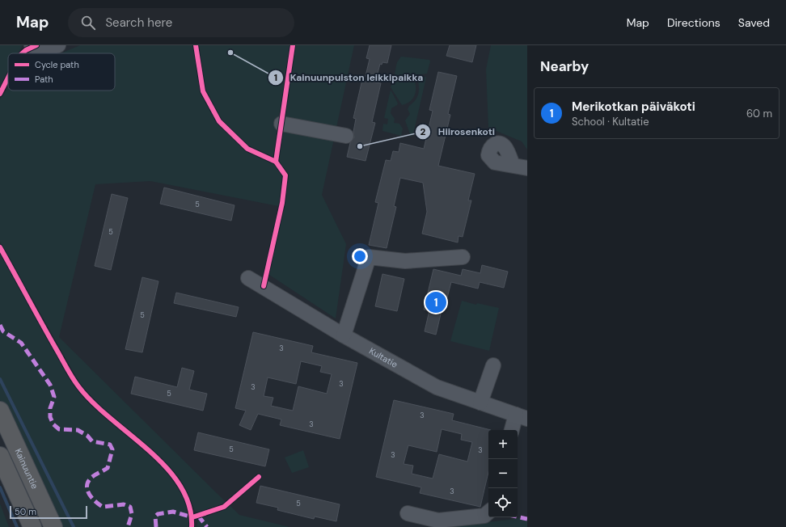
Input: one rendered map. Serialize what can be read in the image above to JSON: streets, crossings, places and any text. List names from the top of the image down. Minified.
{"streets":{"highway":["Kainuuntie"],"street":["Kultatie"]},"places":["Kainuunpuiston leikkipaikka","Hiirosenkoti"],"house_numbers":["5","5","5","3","3","3","5","3","3","5","3","3","3","5"],"legend":["Cycle path","Path"],"scale_bar":"50 m","page":{"header":"Map","search":"Search here","nav":["Map","Directions","Saved"],"heading":"Nearby","list":[{"mark":"1","name":"Merikotkan päiväkoti","note":"School · Kultatie","value":"60 m"}],"pins":"1","map_buttons":["+","−"],"scale":"50 m"}}
